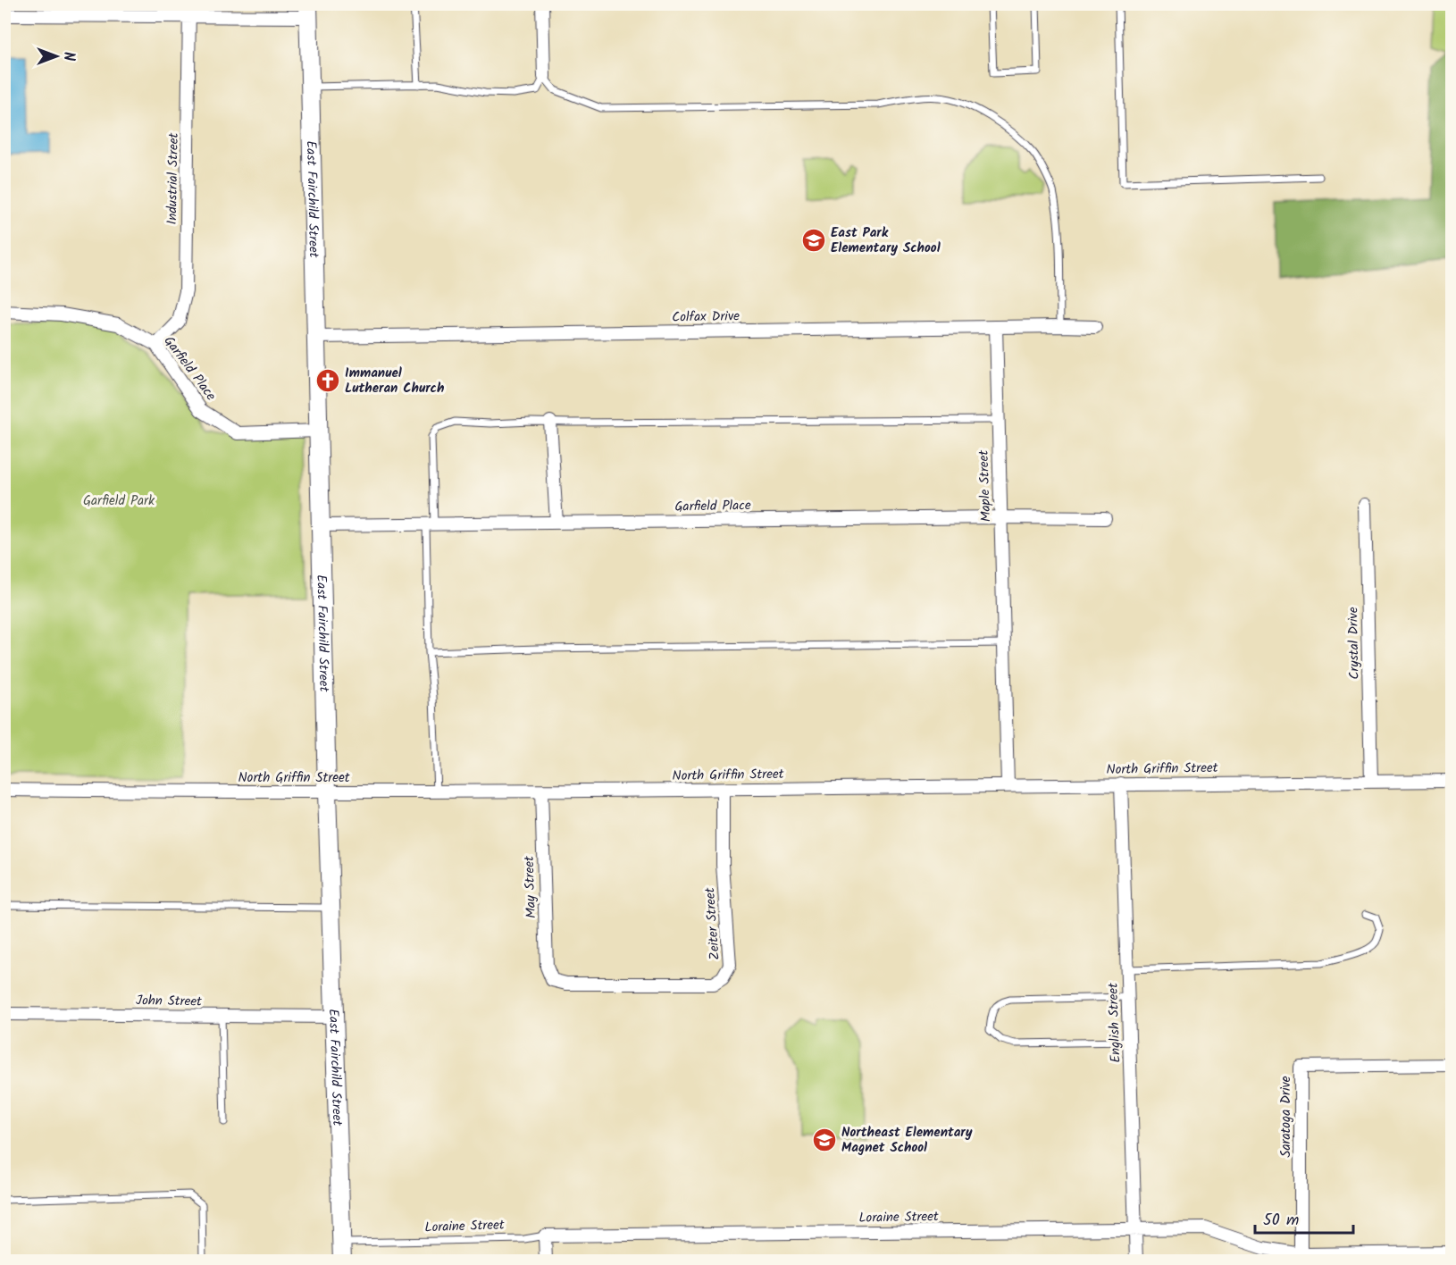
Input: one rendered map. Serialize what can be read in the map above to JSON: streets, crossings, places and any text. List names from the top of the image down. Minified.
{"streets":{"street":["Industrial Street","East Fairchild Street","Colfax Drive","Garfield Place","Maple Street","Crystal Drive","North Griffin Street","May Street","Zeiter Street","John Street","English Street","Saratoga Drive","Loraine Street"]},"crossings":[["Industrial Street","Garfield Place"],["East Fairchild Street","Colfax Drive"],["East Fairchild Street","Garfield Place"],["East Fairchild Street","North Griffin Street"],["East Fairchild Street","John Street"],["East Fairchild Street","Loraine Street"],["Colfax Drive","Maple Street"],["Garfield Place","Maple Street"],["Maple Street","North Griffin Street"],["Crystal Drive","North Griffin Street"],["North Griffin Street","May Street"],["North Griffin Street","Zeiter Street"],["North Griffin Street","English Street"],["May Street","Zeiter Street"],["English Street","Loraine Street"],["Saratoga Drive","Loraine Street"]],"parks":["Garfield Park"],"places":{"school or university":["East Park Elementary School","Northeast Elementary Magnet School"],"church":["Immanuel Lutheran Church"]},"scale_bar":"50 m","north":"right"}
